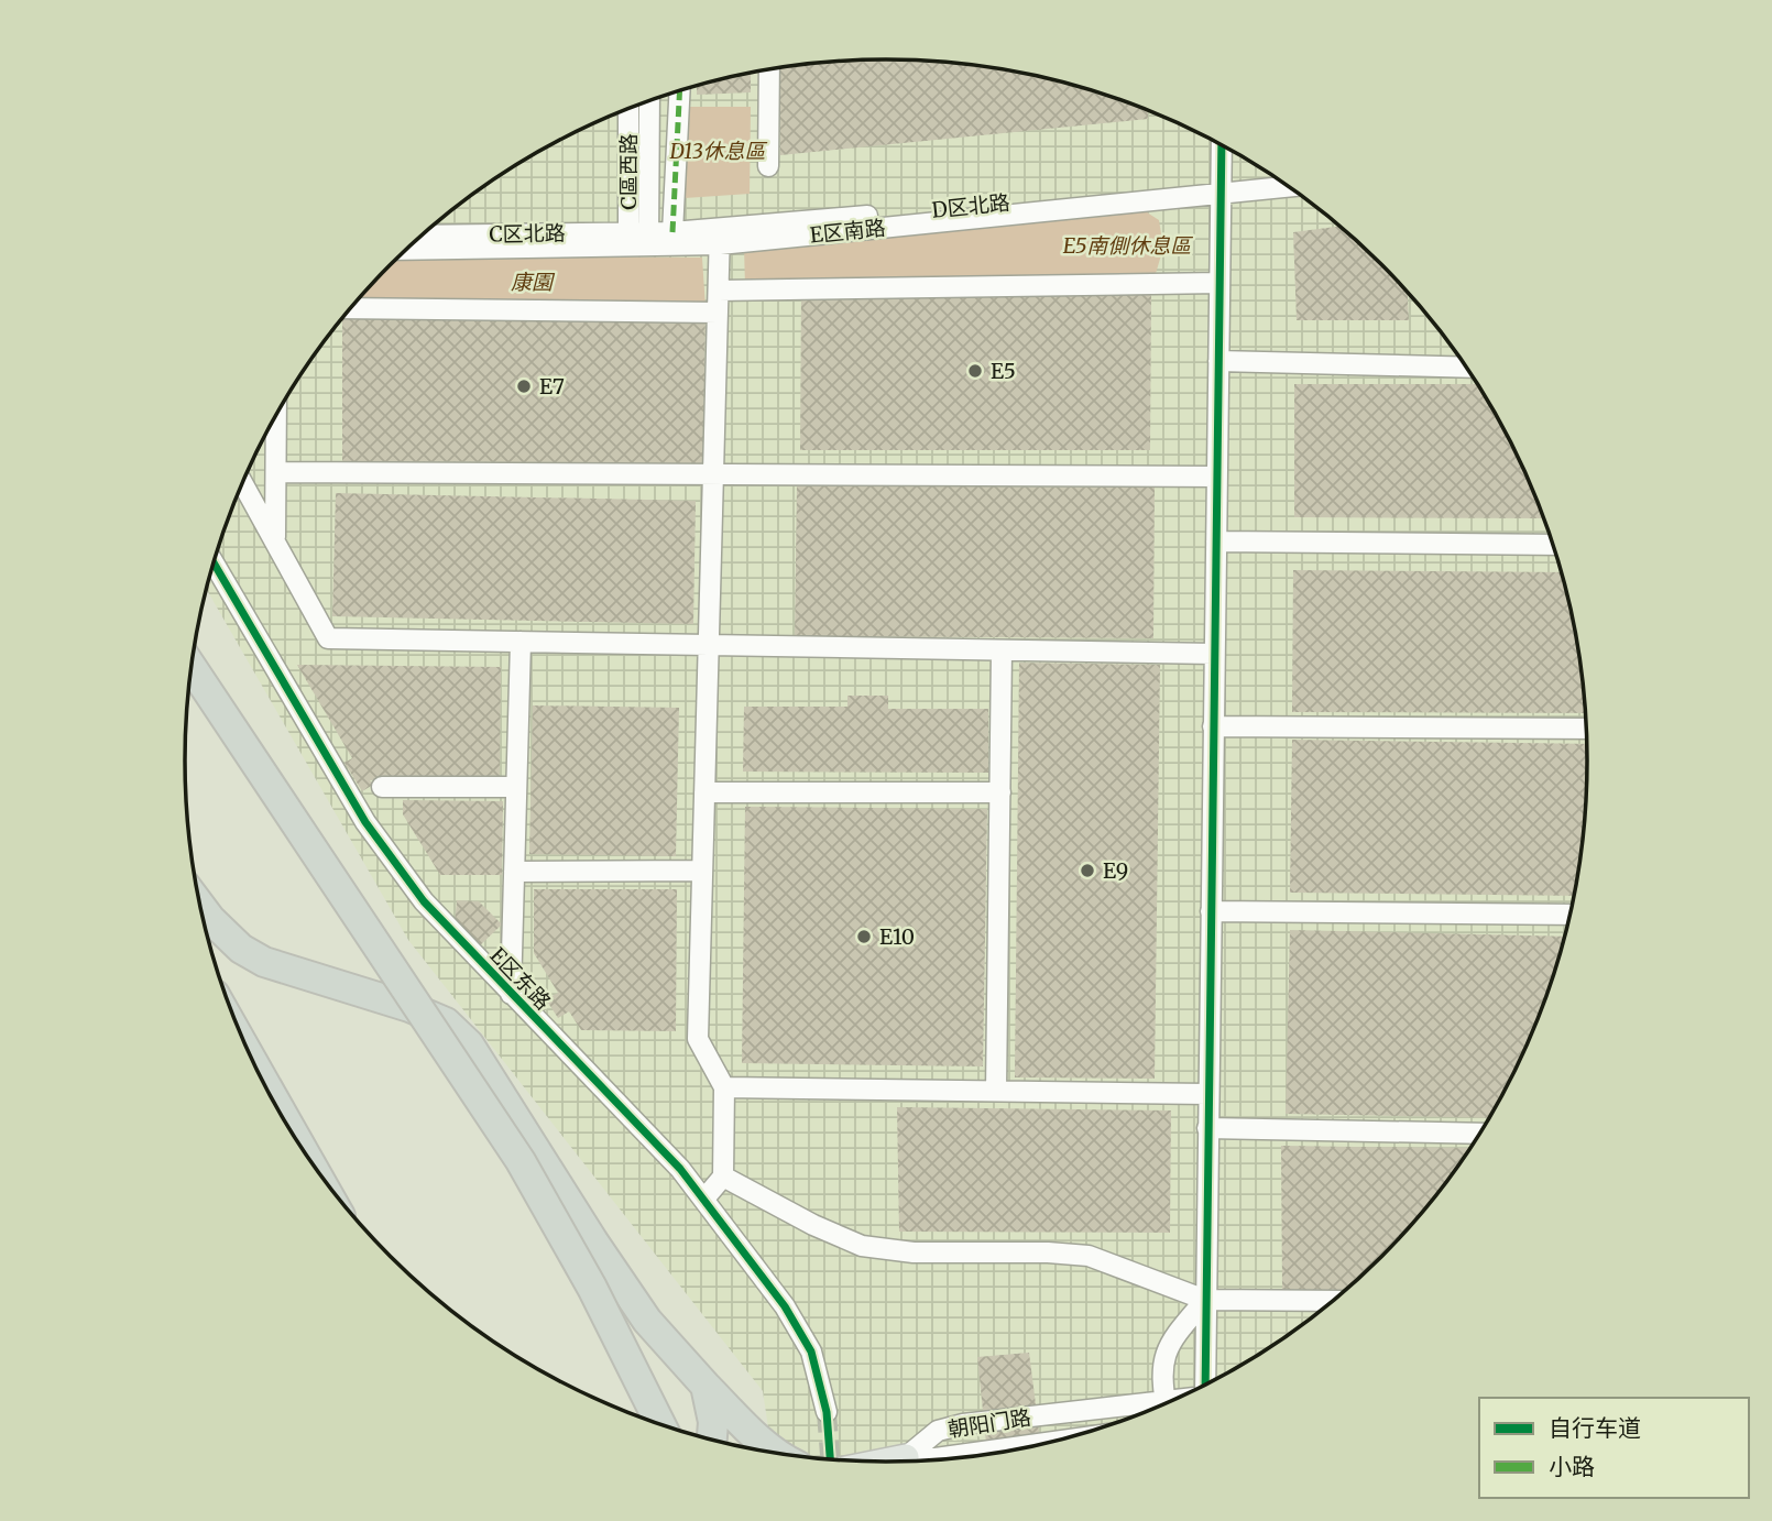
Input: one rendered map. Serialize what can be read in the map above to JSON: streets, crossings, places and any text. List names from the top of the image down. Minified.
{"streets":{"street":["C區西路","E区南路","C区北路","E区东路","朝阳门路"]},"crossings":[["C區西路","E区南路"],["C區西路","C区北路"],["E区南路","C区北路"]],"parks":["D13休息區","E5南側休息區","康園"],"places":["E5","E7","E9","E10"],"legend":["自行车道","小路"]}
